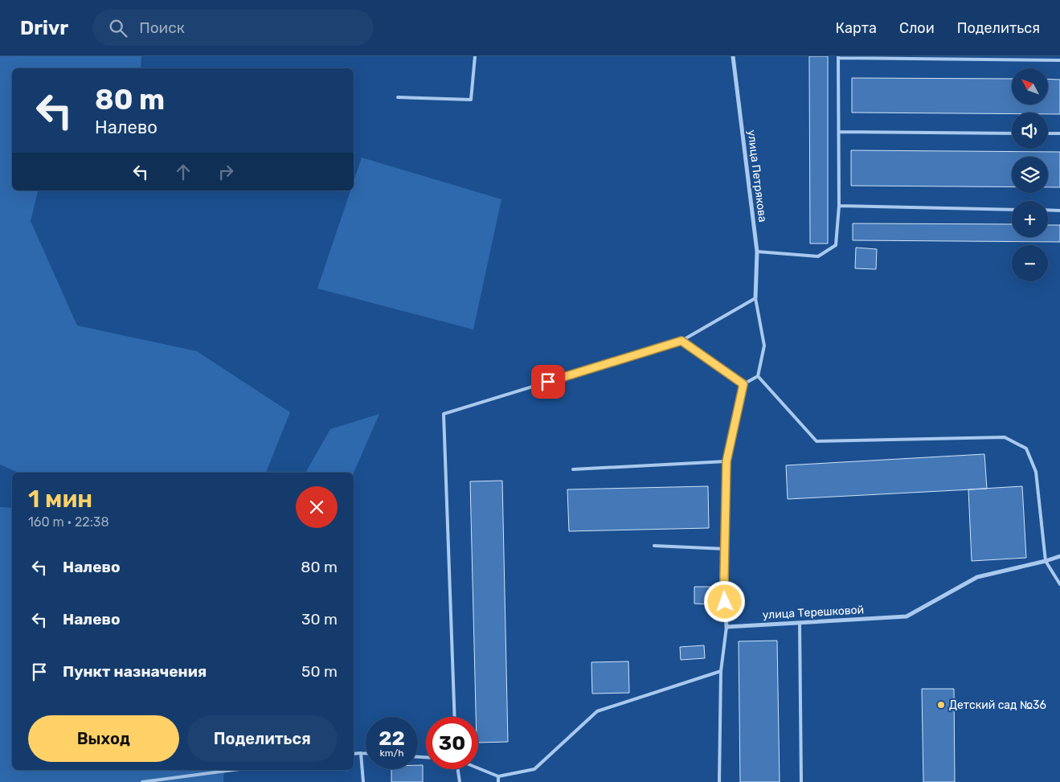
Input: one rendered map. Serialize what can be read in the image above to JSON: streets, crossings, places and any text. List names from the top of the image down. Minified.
{"streets":{"street":["улица Петрякова","улица Терешковой"]},"places":["Детский сад №36"],"north":"top left","page":{"header":"Drivr","search":"Поиск","nav":["Карта","Слои","Поделиться"],"map_buttons":["+","−"],"turn":["80 m","Налево"],"heading":["1 мин","160 m · 22:38"],"list":[{"name":"Налево","value":"80 m"},{"name":"Налево","value":"30 m"},{"name":"Пункт назначения","value":"50 m"}],"buttons":["Выход","Поделиться"],"speed":"22 km/h","limit":"30"}}
